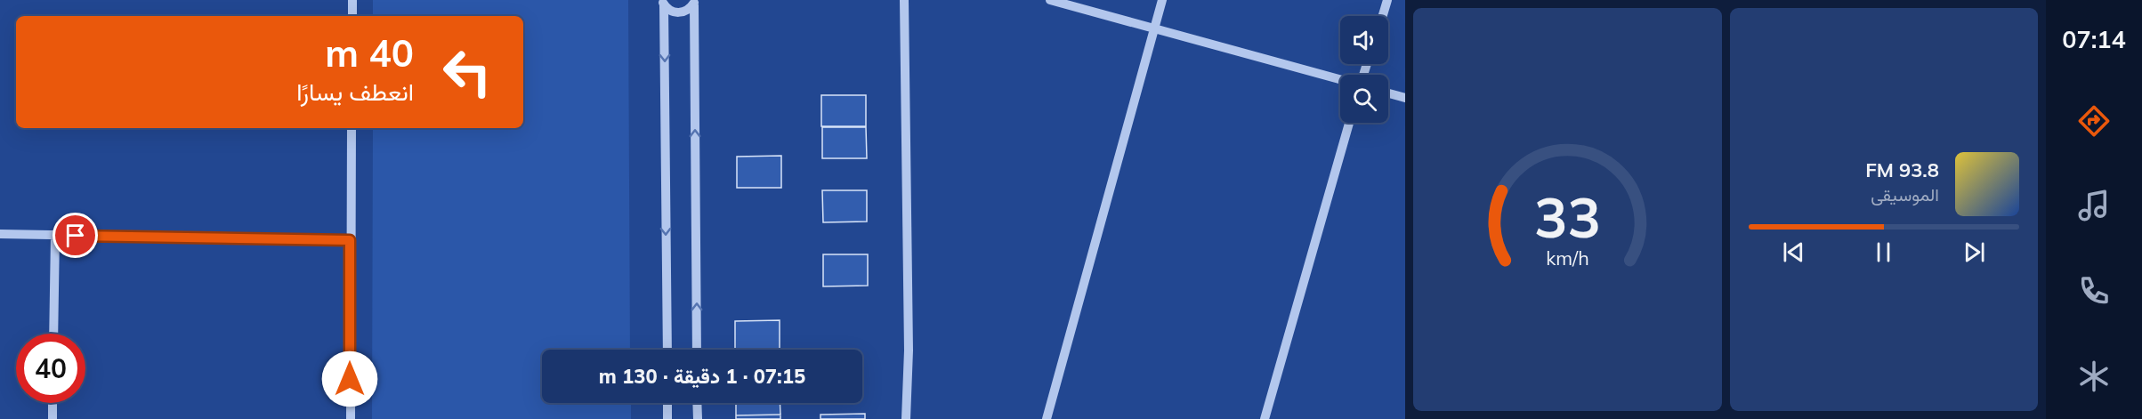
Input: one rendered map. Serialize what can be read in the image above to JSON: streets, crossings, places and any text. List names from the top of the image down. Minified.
{"page":{"tabs":"07:14","turn":["40 m","انعطف يسارًا"],"song":["93.8 FM","الموسيقى"],"limit":"40","trip":"07:15 · 1 دقيقة · 130 m","gauge":["33","km/h"]}}
